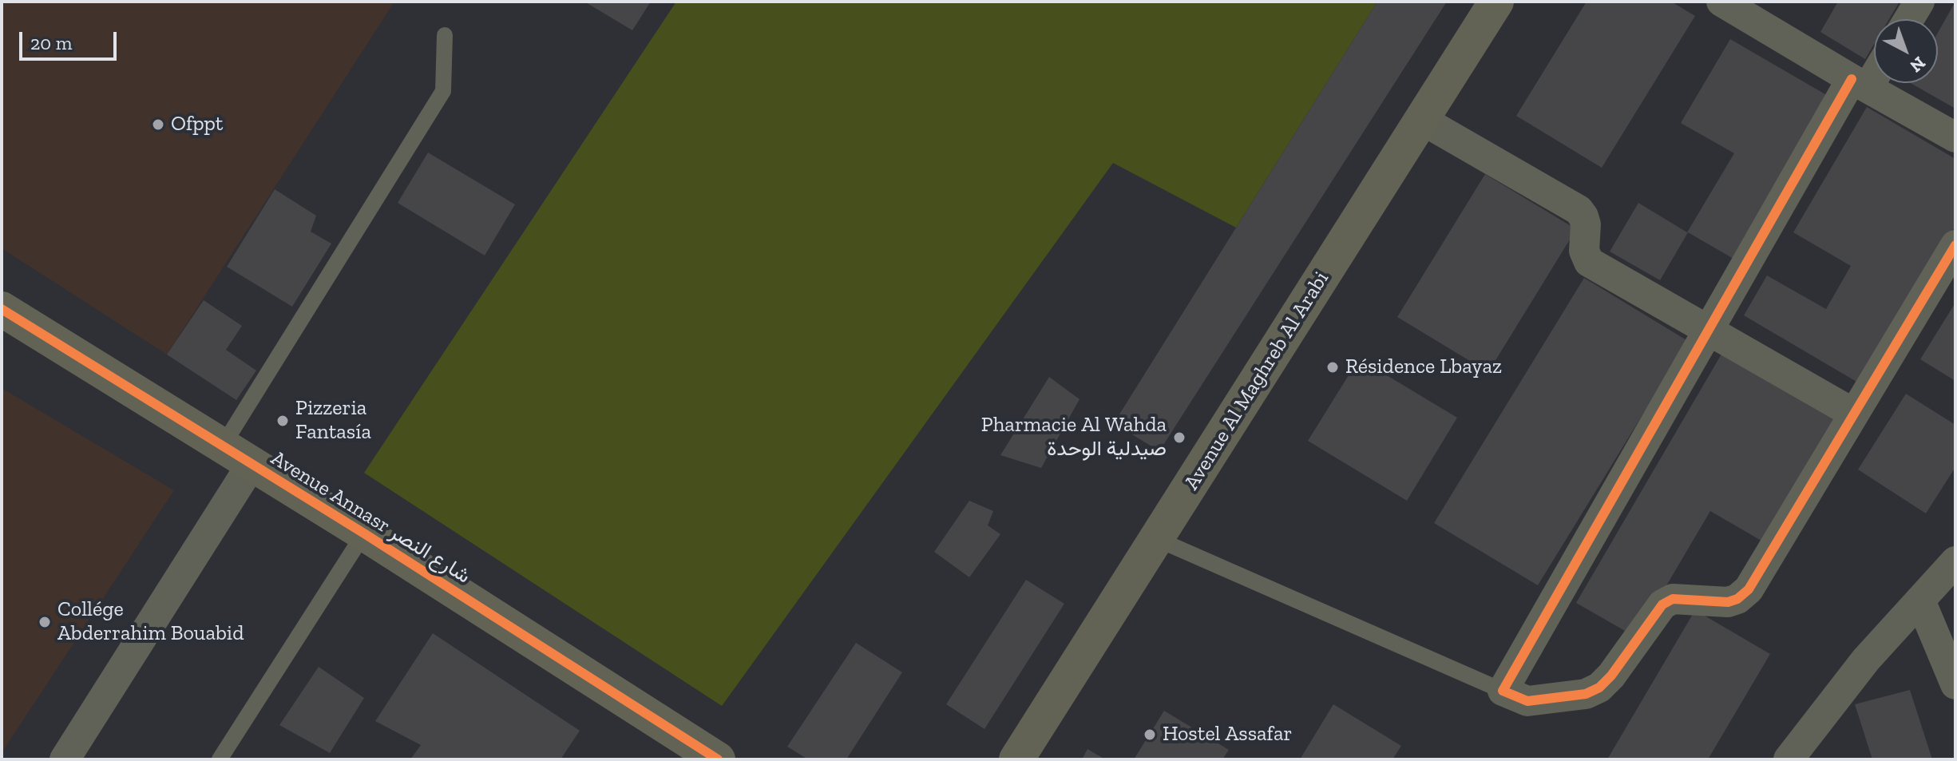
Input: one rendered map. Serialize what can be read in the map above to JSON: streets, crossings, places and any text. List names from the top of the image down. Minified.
{"streets":{"main road":["Avenue Al Maghreb Al Arabi","Avenue Annasr شارع النصر"]},"places":["Ofppt","Résidence Lbayaz","Pizzeria Fantasía","Pharmacie Al Wahda صيدلية الوحدة","Collége Abderrahim Bouabid","Hostel Assafar"],"scale_bar":"20 m","north":"bottom right"}
